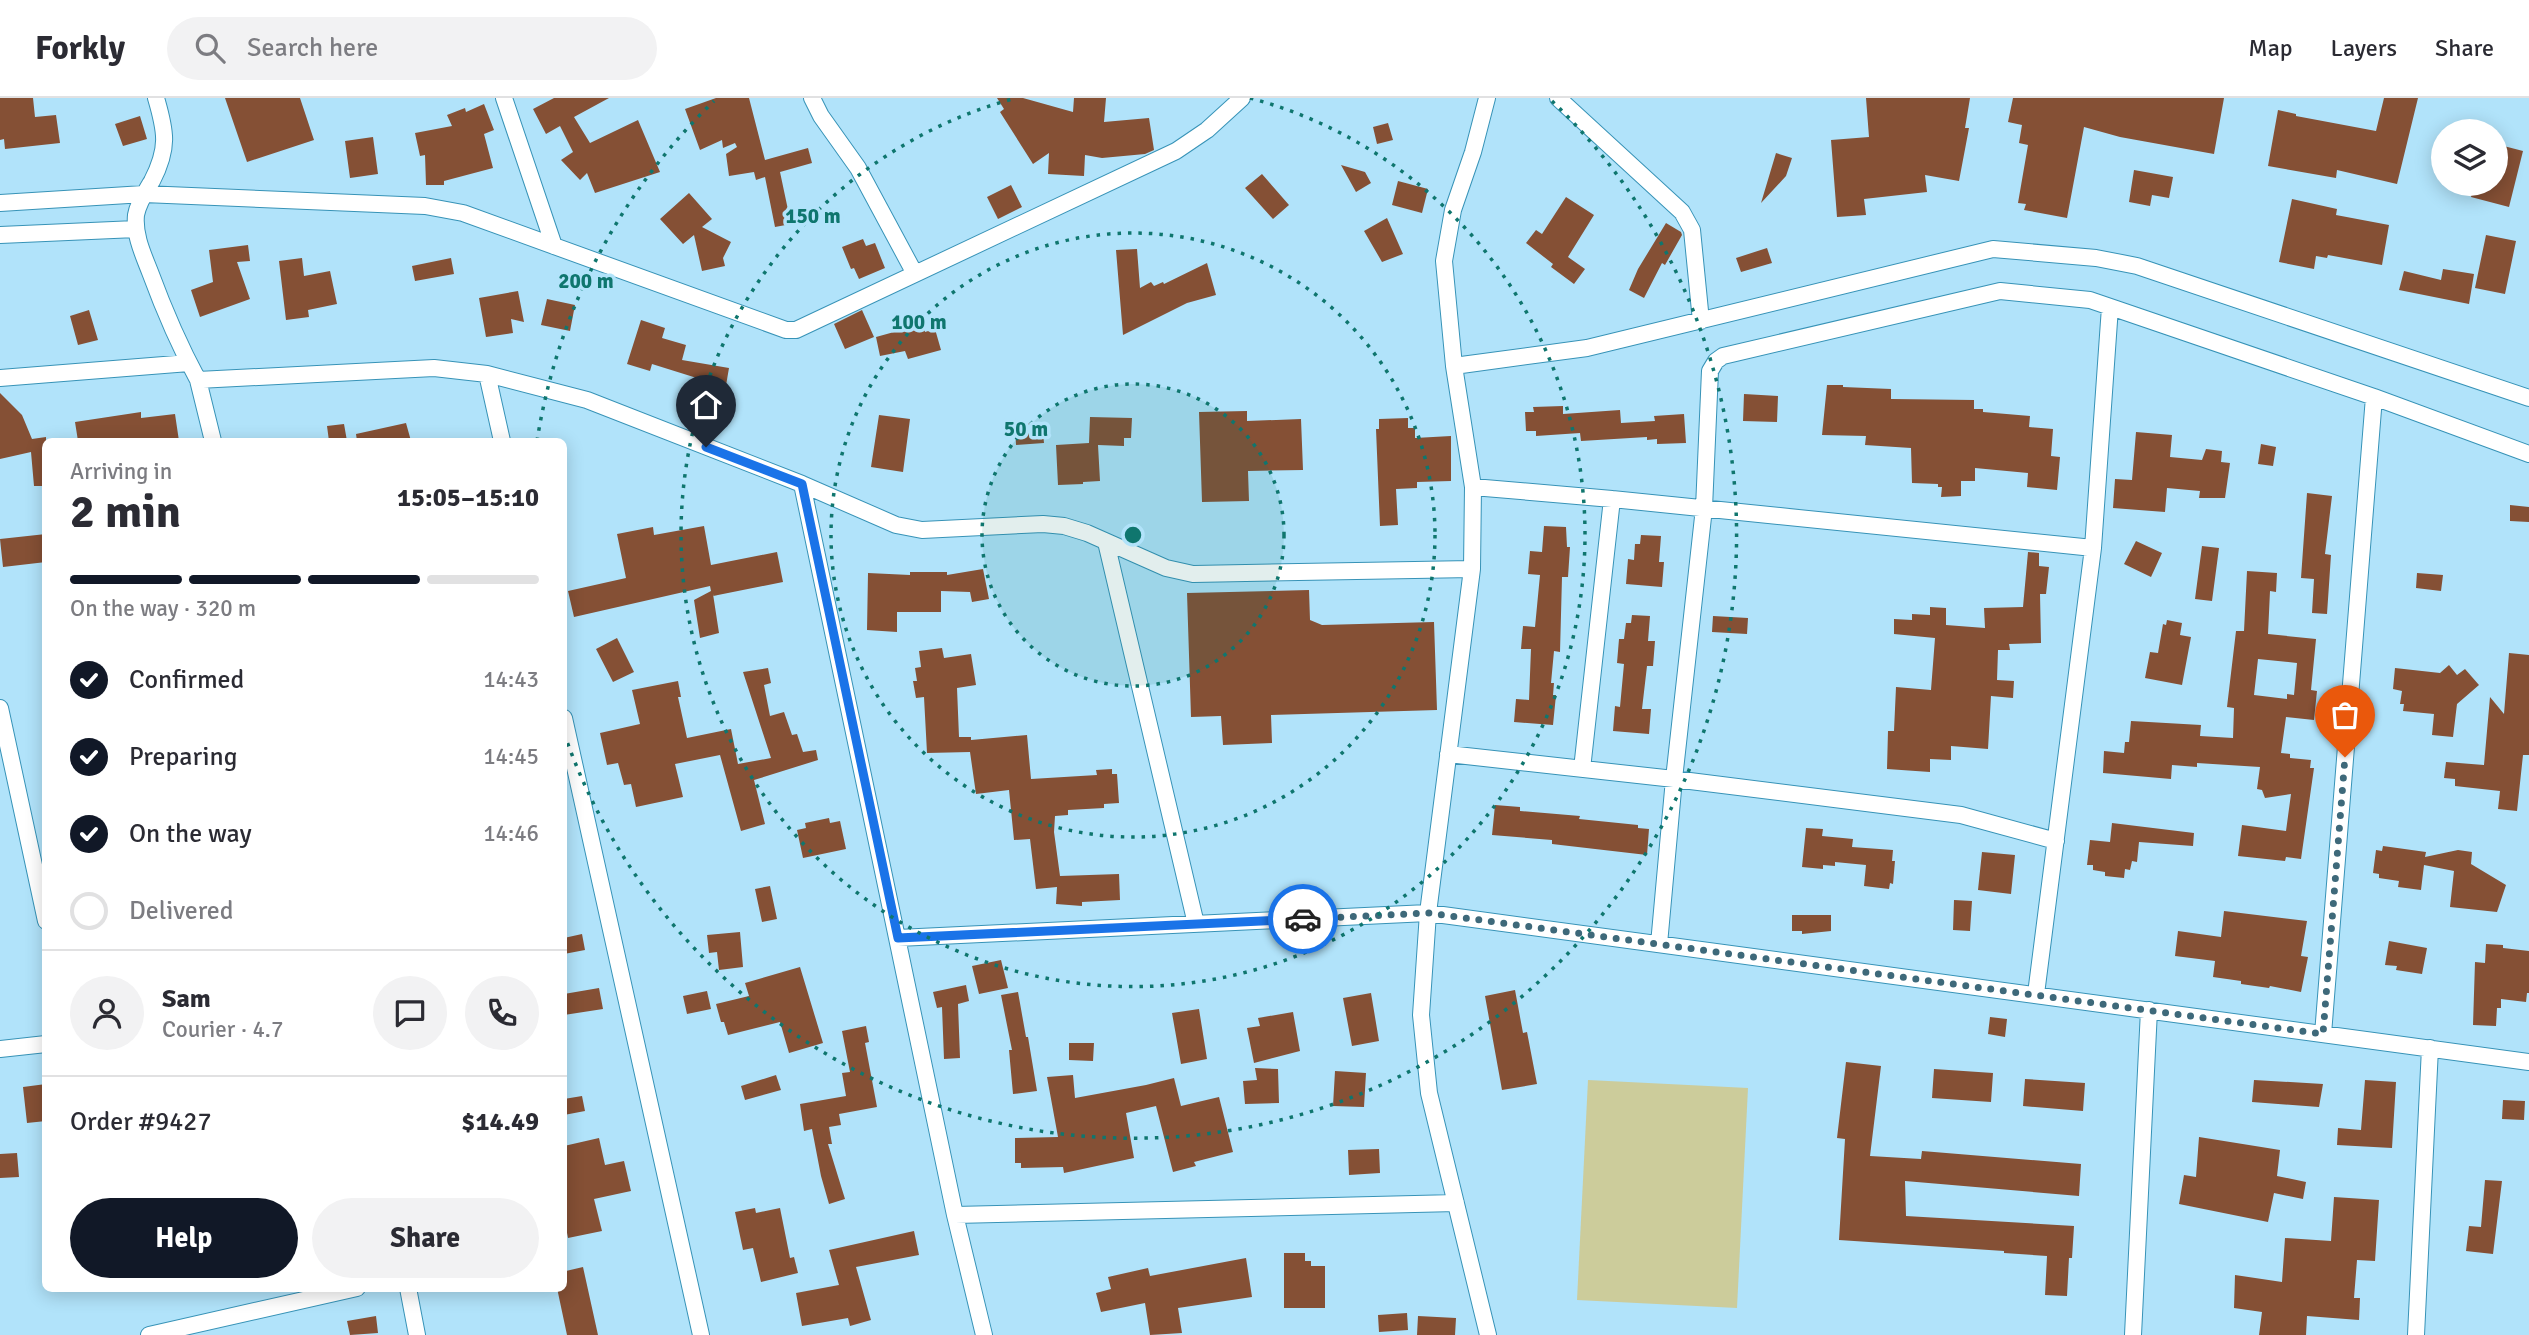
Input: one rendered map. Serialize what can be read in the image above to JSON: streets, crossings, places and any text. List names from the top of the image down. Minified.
{"page":{"header":"Forkly","search":"Search here","nav":["Map","Layers","Share"],"heading":["2 min","Arriving in","15:05–15:10"],"panel":["Sam","Courier · 4.7","Order #9427","$14.49"],"bar":"On the way · 320 m","list":[["Confirmed","14:43"],["Preparing","14:45"],["On the way","14:46"],"Delivered"],"buttons":["Help","Share"]},"rings":["150 m","200 m","100 m","50 m"]}
